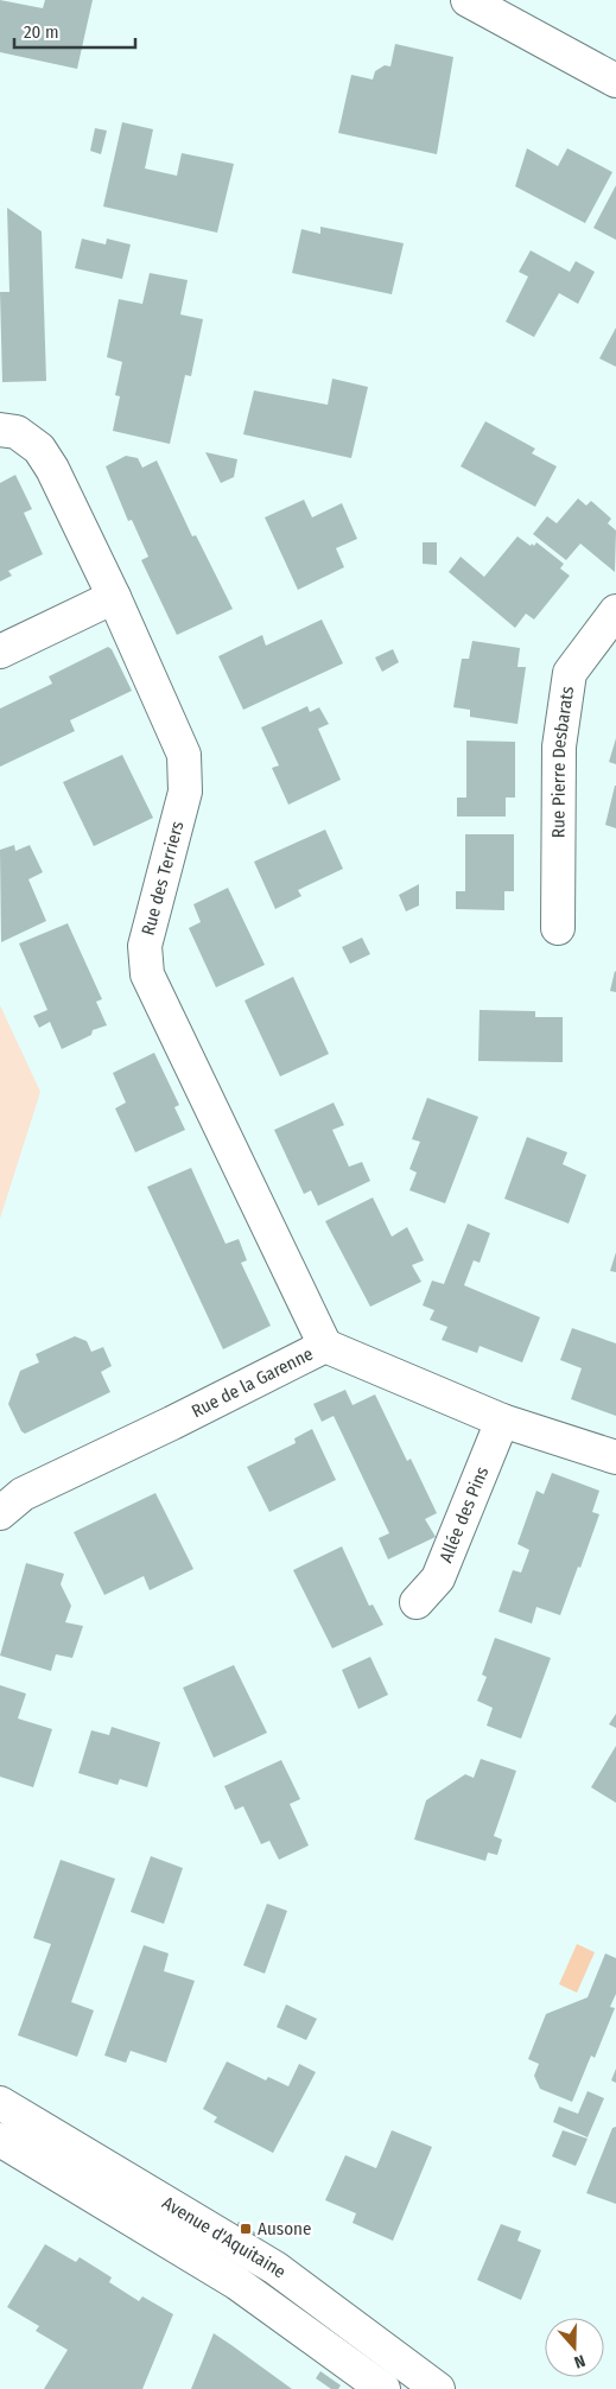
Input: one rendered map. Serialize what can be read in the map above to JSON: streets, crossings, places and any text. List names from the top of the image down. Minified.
{"streets":{"street":["Rue Pierre Desbarats","Rue des Terriers","Rue de la Garenne","Allée des Pins","Avenue d'Aquitaine"]},"crossings":[["Rue des Terriers","Rue de la Garenne"],["Rue de la Garenne","Allée des Pins"]],"places":{"transit":["Ausone"]},"scale_bar":"20 m","north":"bottom"}
